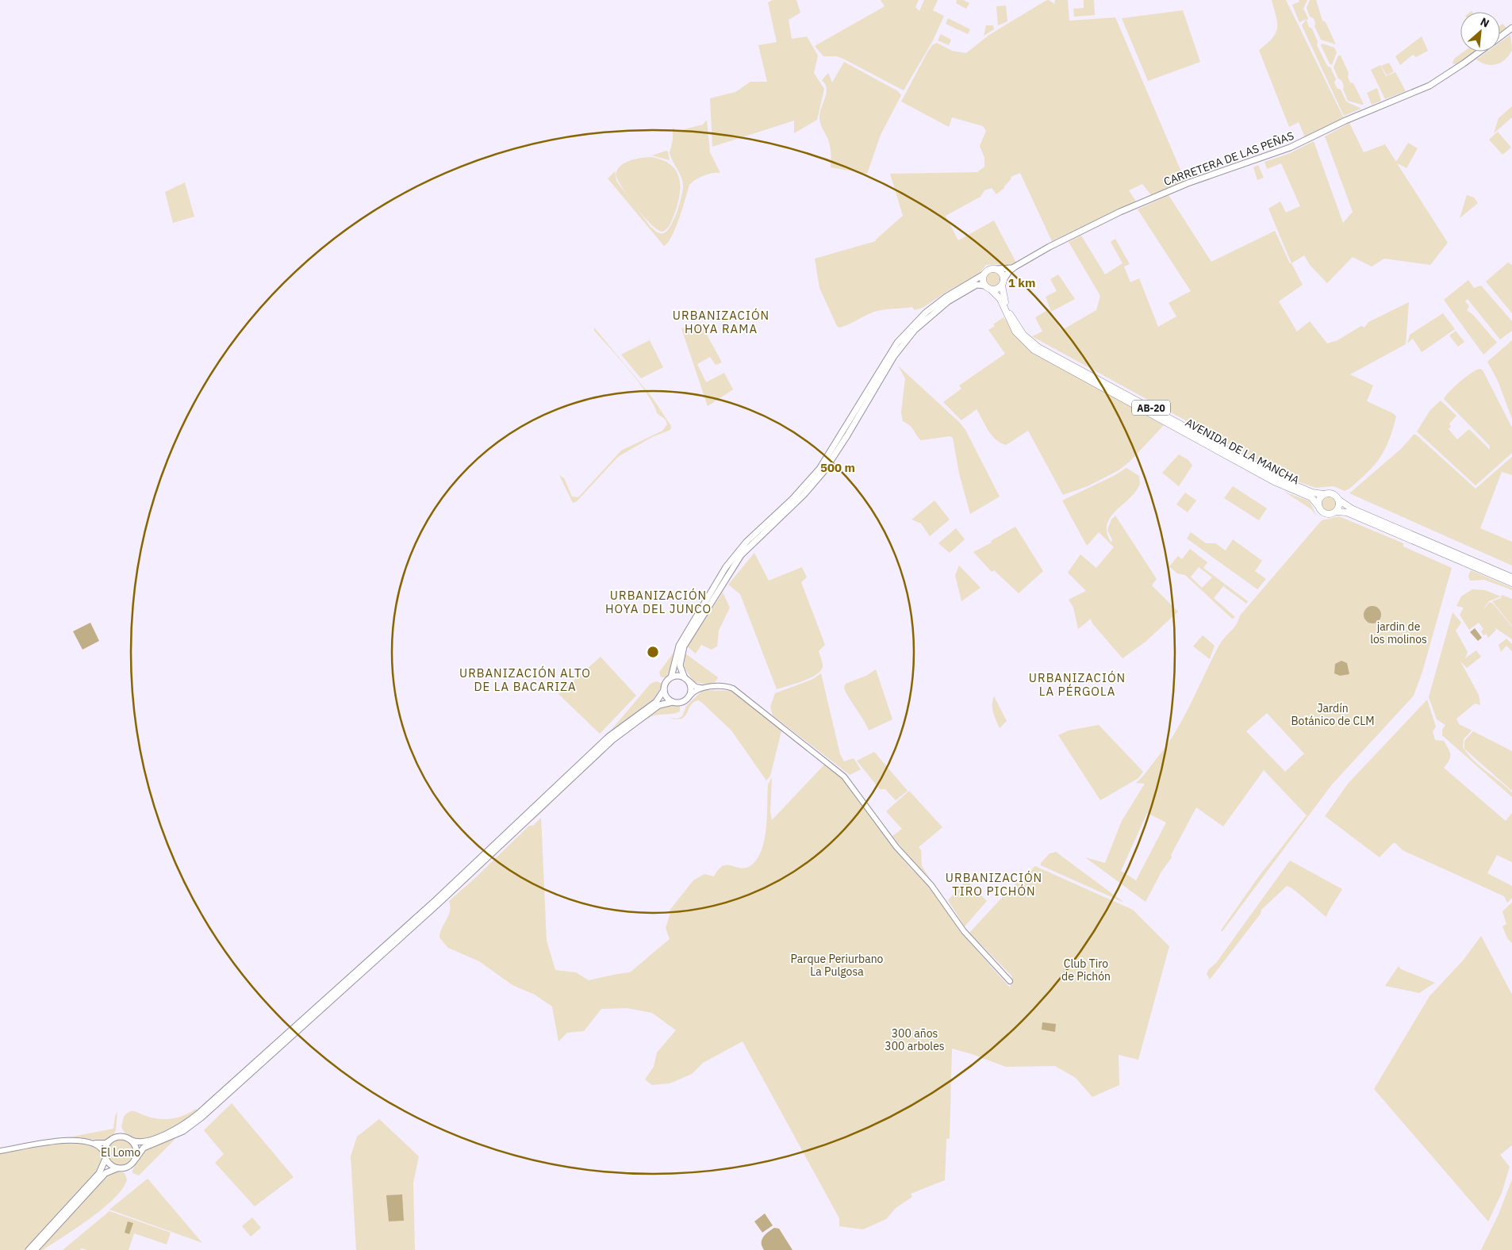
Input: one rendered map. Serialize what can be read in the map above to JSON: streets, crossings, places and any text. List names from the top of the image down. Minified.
{"streets":{"main road":["CARRETERA DE LAS PEÑAS","AB-20","AVENIDA DE LA MANCHA"]},"crossings":[["AB-20","AVENIDA DE LA MANCHA"]],"districts":["URBANIZACIÓN HOYA RAMA","URBANIZACIÓN HOYA DEL JUNCO","URBANIZACIÓN ALTO DE LA BACARIZA","URBANIZACIÓN LA PÉRGOLA","URBANIZACIÓN TIRO PICHÓN"],"parks":["jardin de los molinos","Jardín Botánico de CLM","Parque Periurbano La Pulgosa","Club Tiro de Pichón","300 años 300 arboles","El Lomo"],"north":"top right","rings":["1 km","500 m"]}
